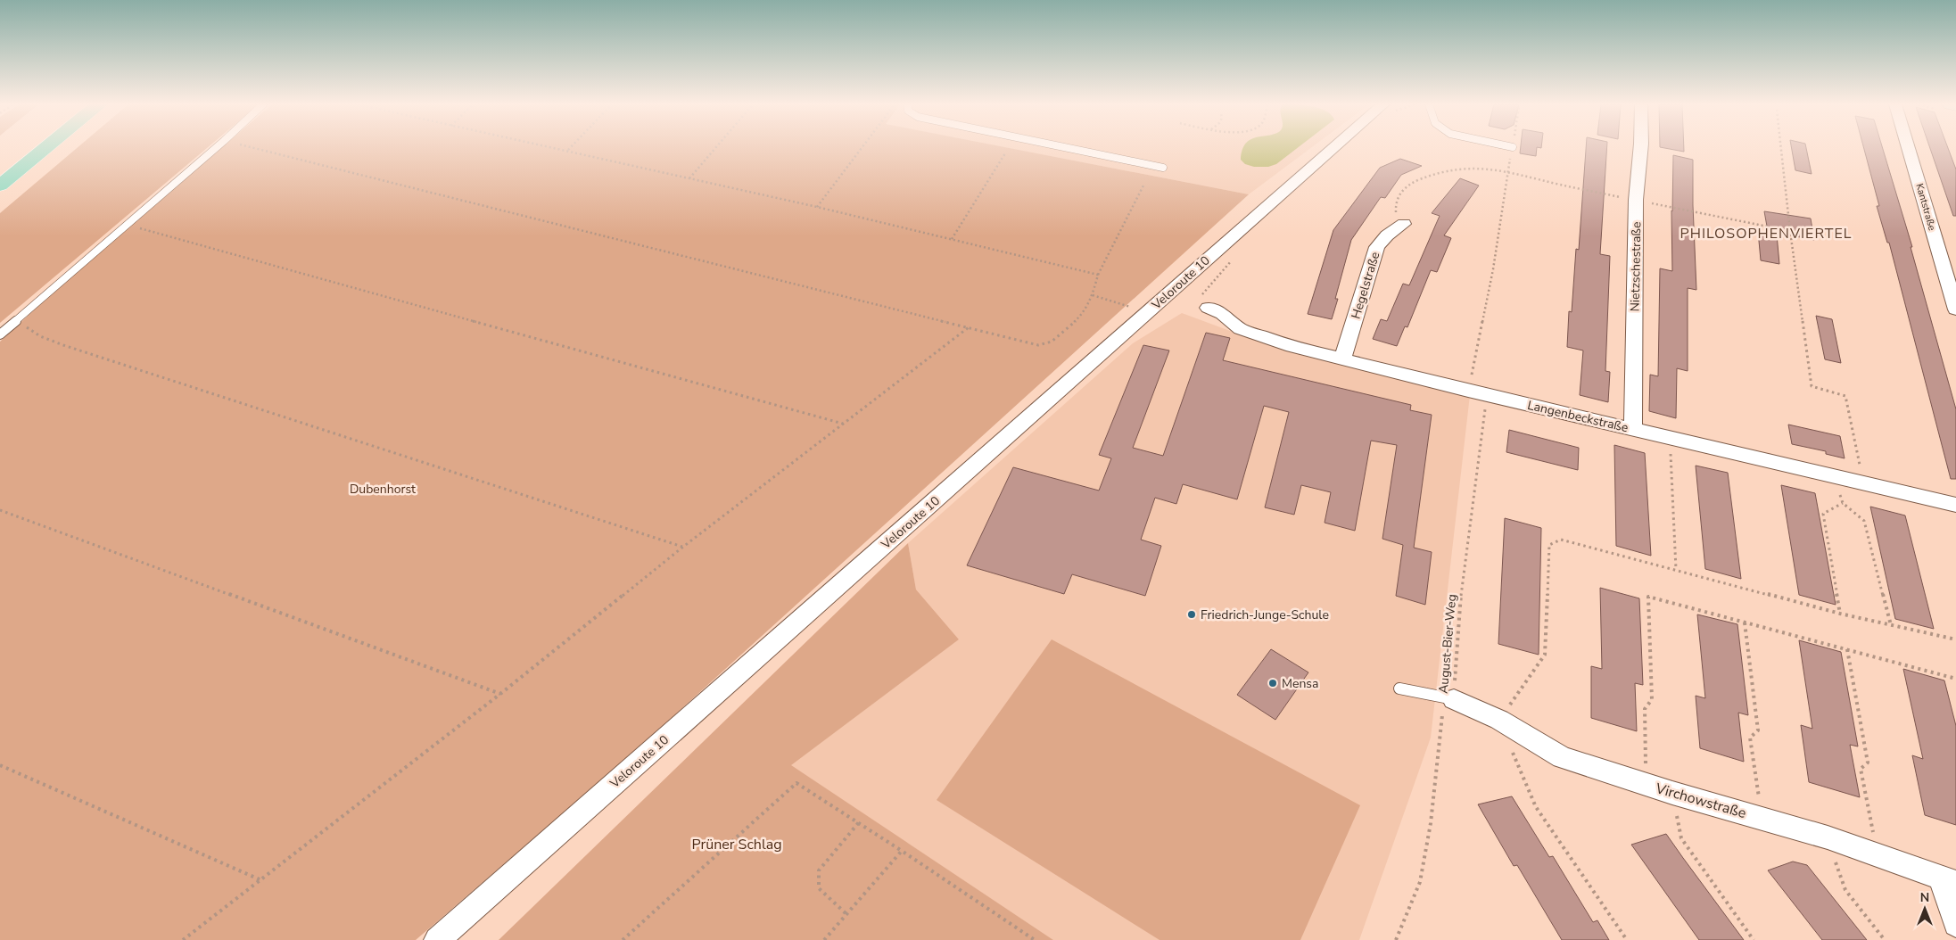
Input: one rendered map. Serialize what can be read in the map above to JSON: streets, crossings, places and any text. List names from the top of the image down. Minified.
{"streets":{"street":["Kantstraße","Nietzschestraße","Veloroute 10","Hegelstraße","Langenbeckstraße","Virchowstraße"],"path":["August-Bier-Weg"]},"crossings":[["Nietzschestraße","Langenbeckstraße"],["Hegelstraße","Langenbeckstraße"],["Langenbeckstraße","August-Bier-Weg"],["August-Bier-Weg","Virchowstraße"]],"districts":["PHILOSOPHENVIERTEL"],"parks":["Dubenhorst","Prüner Schlag"],"places":["Friedrich-Junge-Schule","Mensa"],"north":"top"}
